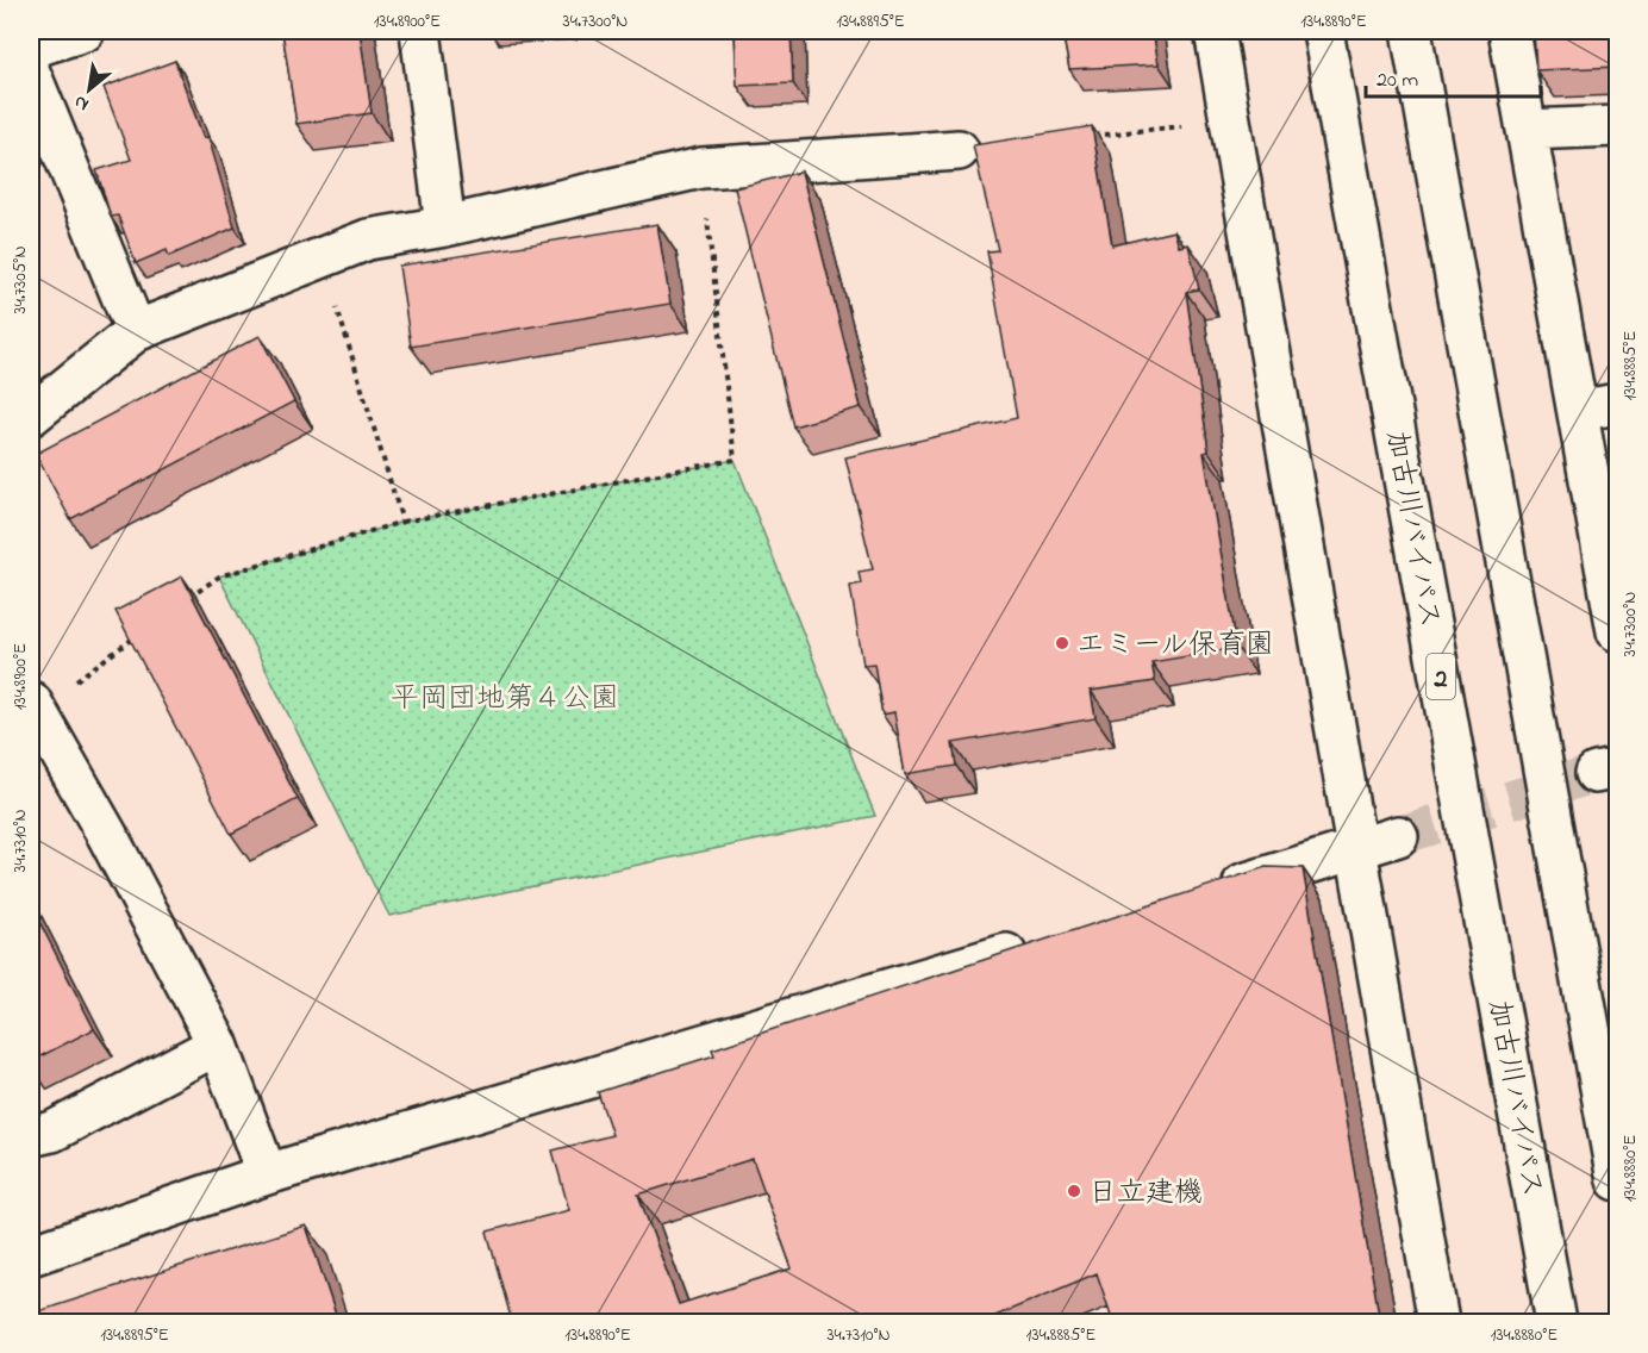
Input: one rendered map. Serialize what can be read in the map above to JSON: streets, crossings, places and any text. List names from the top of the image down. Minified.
{"streets":{"main road":["加古川バイパス","2"]},"parks":["平岡団地第４公園"],"places":["エミール保育園","日立建機"],"scale_bar":"20 m","north":"bottom left","coordinates":["134.8900°E","34.7300°N","134.8895°E","134.8890°E","34.7305°N","134.8885°E","34.7310°N","134.8880°E"]}
